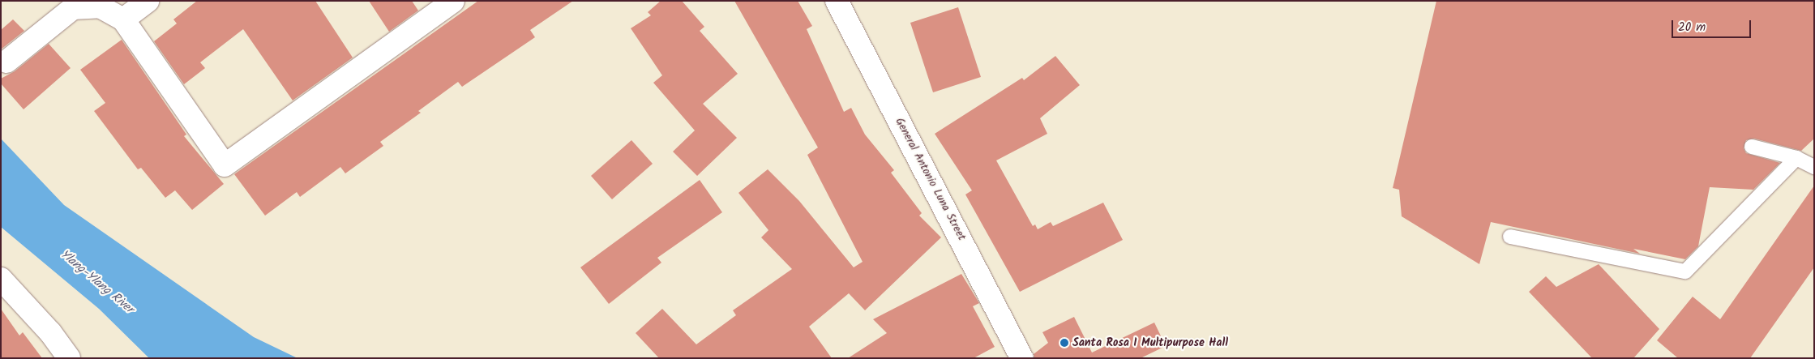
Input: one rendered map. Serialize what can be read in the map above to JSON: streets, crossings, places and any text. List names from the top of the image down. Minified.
{"streets":{"street":["General Antonio Luna Street"]},"water":["Ylang-Ylang River"],"places":["Santa Rosa I Multipurpose Hall"],"scale_bar":"20 m"}
